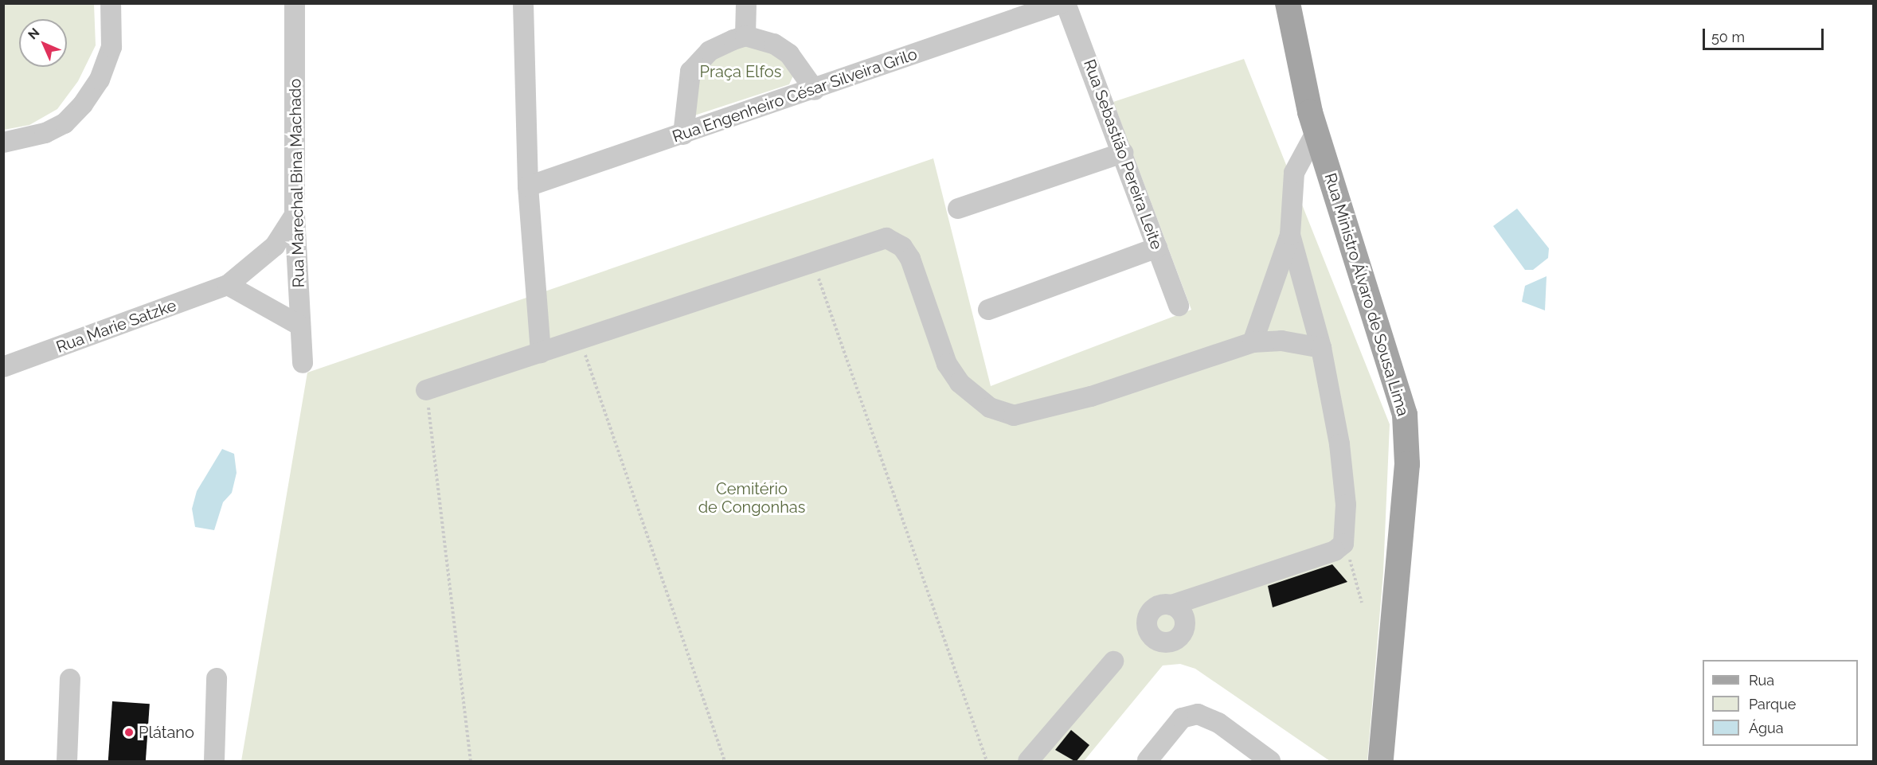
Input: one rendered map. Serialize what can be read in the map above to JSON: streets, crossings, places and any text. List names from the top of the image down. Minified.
{"streets":{"main road":["Rua Ministro Álvaro de Sousa Lima"],"street":["Rua Engenheiro César Silveira Grilo","Rua Sebastião Pereira Leite","Rua Marechal Bina Machado","Rua Marie Satzke"]},"crossings":[["Rua Marechal Bina Machado","Rua Marie Satzke"]],"parks":["Praça Elfos","Cemitério de Congonhas"],"places":["Plátano"],"legend":["Rua","Parque","Água"],"scale_bar":"50 m","north":"top left"}
